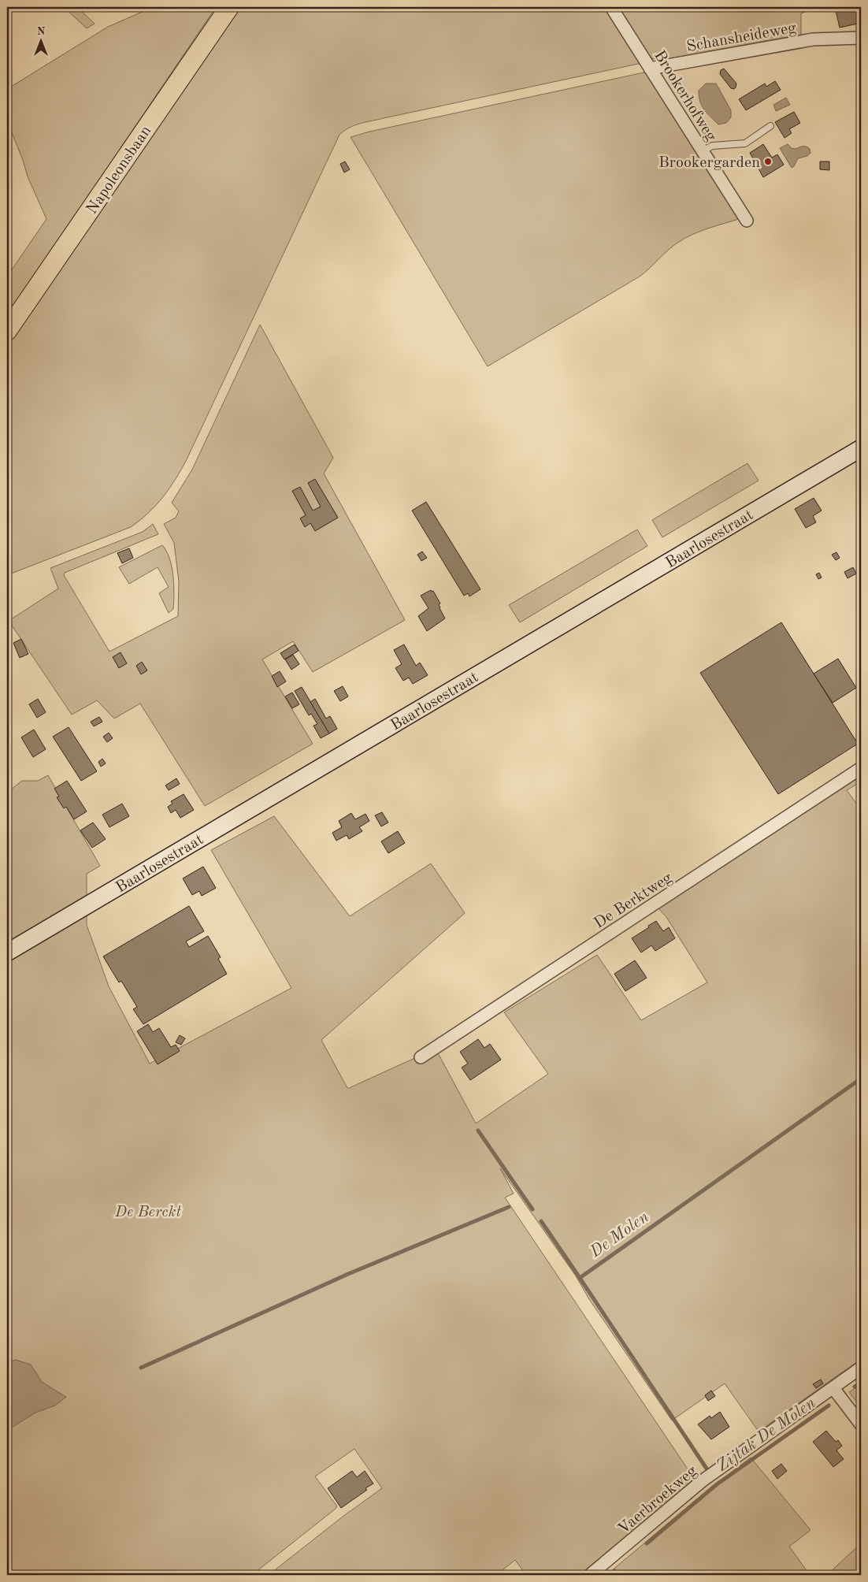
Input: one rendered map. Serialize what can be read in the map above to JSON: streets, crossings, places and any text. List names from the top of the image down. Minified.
{"streets":{"main road":["Napoleonsbaan"],"street":["Schansheideweg","Brookerhofweg","Baarlosestraat","De Berktweg","Vaerbroekweg"]},"crossings":[["Schansheideweg","Brookerhofweg"]],"water":["De Molen","Zijtak De Molen"],"parks":["De Berckt"],"places":["Brookergarden"],"north":"top"}
